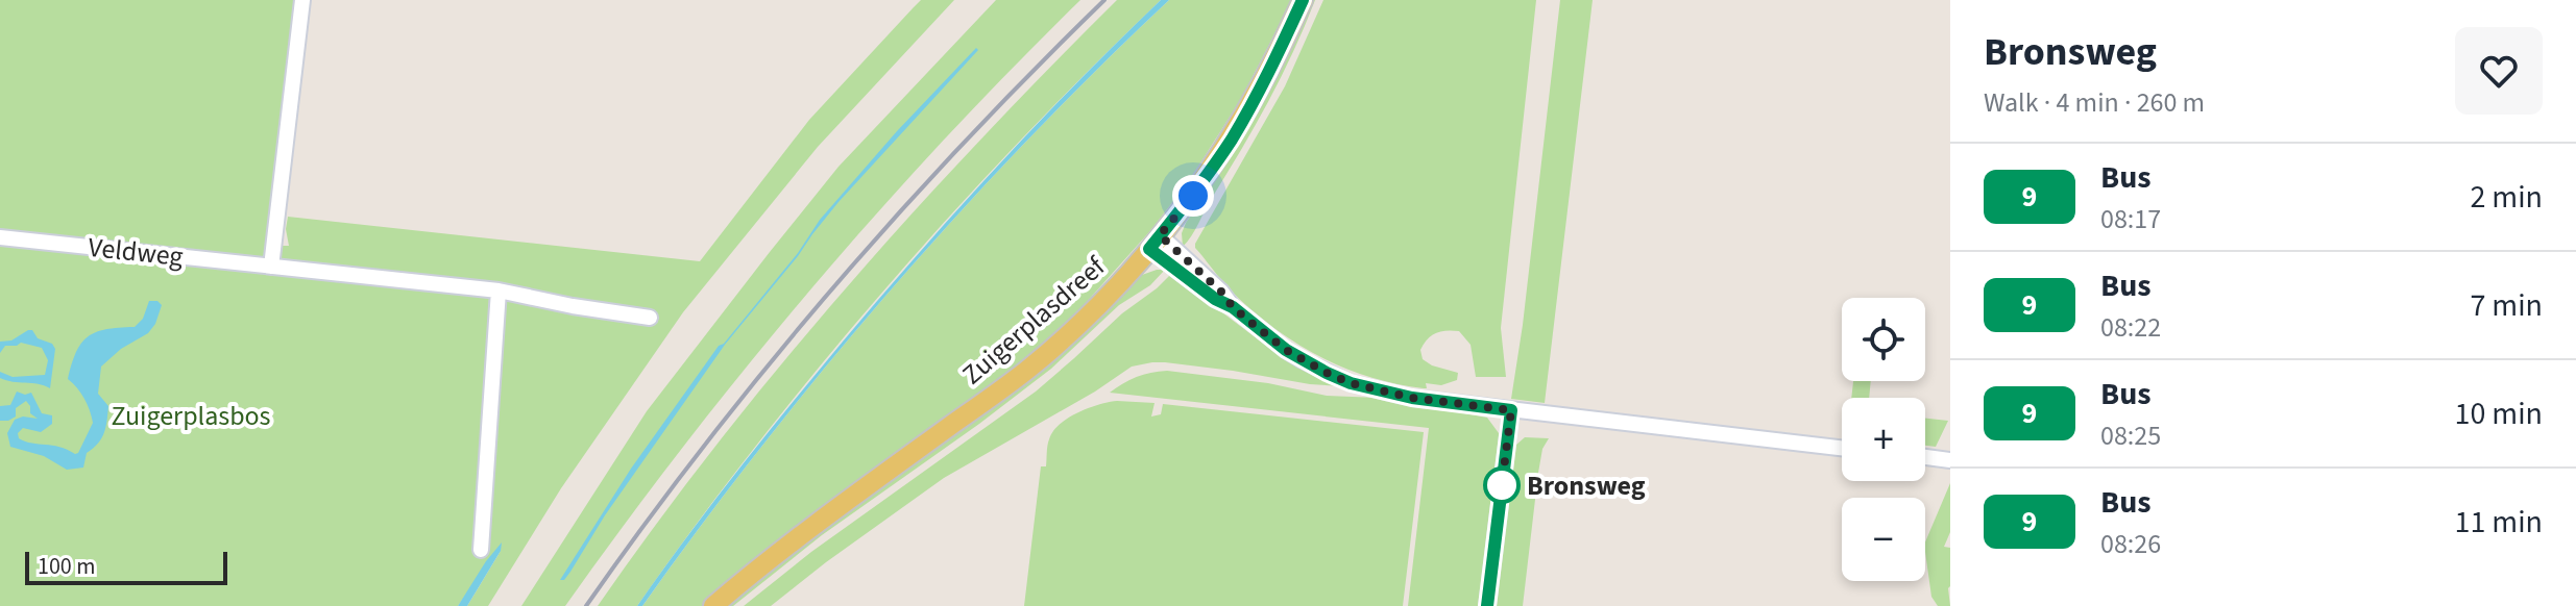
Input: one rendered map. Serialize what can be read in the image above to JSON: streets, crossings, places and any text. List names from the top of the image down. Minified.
{"streets":{"main road":["Zuigerplasdreef"],"street":["Veldweg"]},"parks":["Zuigerplasbos"],"places":["Bronsweg"],"lines":["bus line 9"],"scale_bar":"100 m","page":{"heading":["Bronsweg","Walk · 4 min · 260 m"],"list":[{"mark":"9","name":"Bus","note":"08:17","value":"2 min"},{"mark":"9","name":"Bus","note":"08:22","value":"7 min"},{"mark":"9","name":"Bus","note":"08:25","value":"10 min"},{"mark":"9","name":"Bus","note":"08:26","value":"11 min"}],"map_buttons":["+","−"],"scale":"100 m"}}
